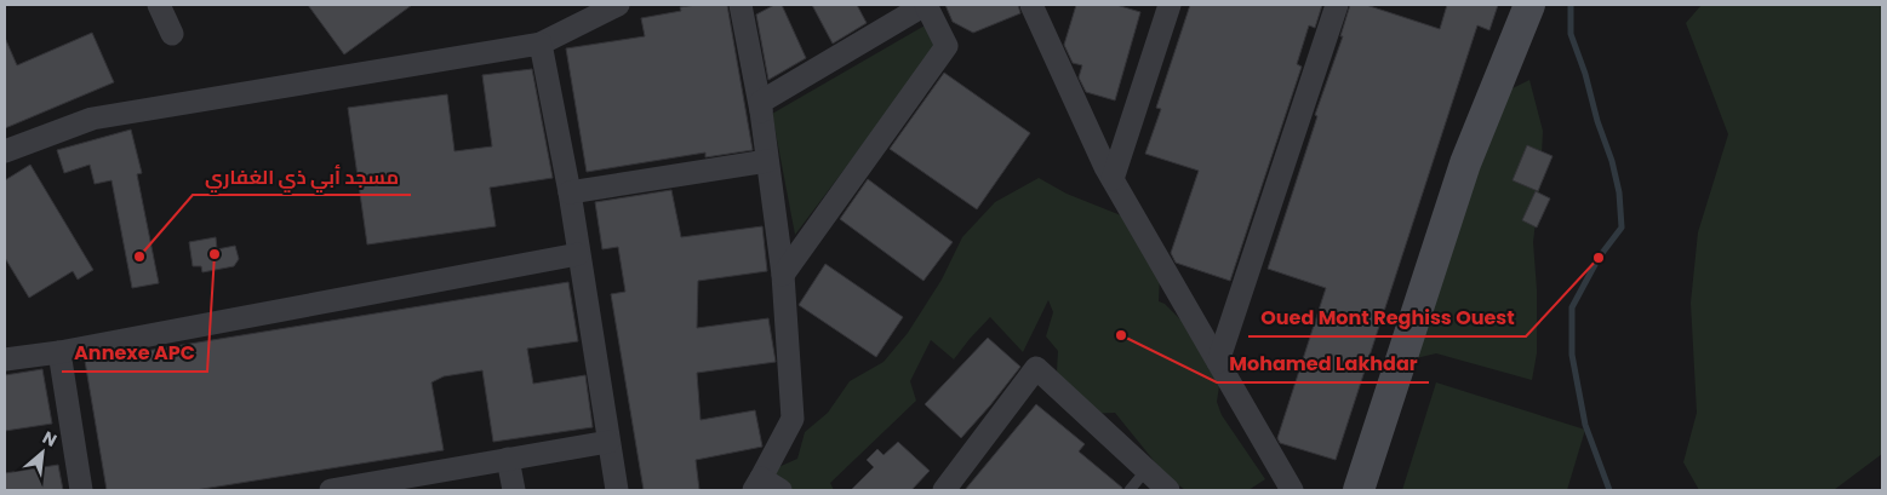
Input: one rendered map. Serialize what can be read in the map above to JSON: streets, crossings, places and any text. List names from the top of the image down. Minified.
{"places":["Annexe APC","مسجد أبي ذي الغفاري","Oued Mont Reghiss Ouest","Mohamed Lakhdar"],"north":"top right"}
